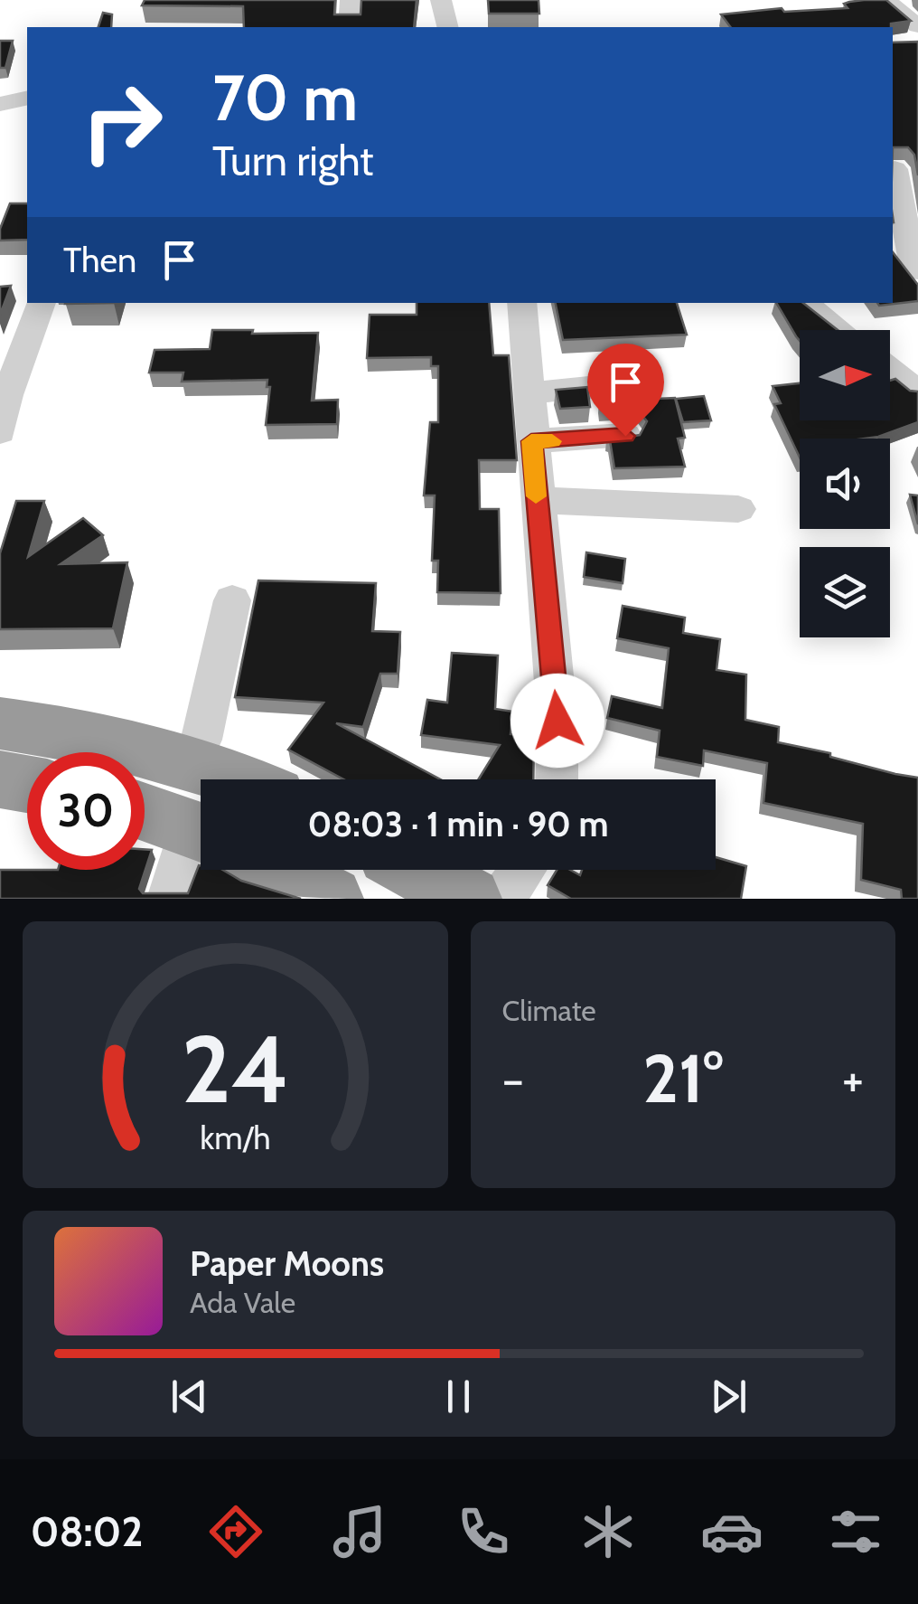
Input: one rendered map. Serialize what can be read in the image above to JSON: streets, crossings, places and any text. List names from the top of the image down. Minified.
{"north":"right","page":{"turn":["70 m","Turn right"],"then":"Then","limit":"30","trip":"08:03 · 1 min · 90 m","tile":"Climate","heat":["−","21°","+"],"song":["Paper Moons","Ada Vale"],"tabs":"08:02","gauge":["24","km/h"]}}
